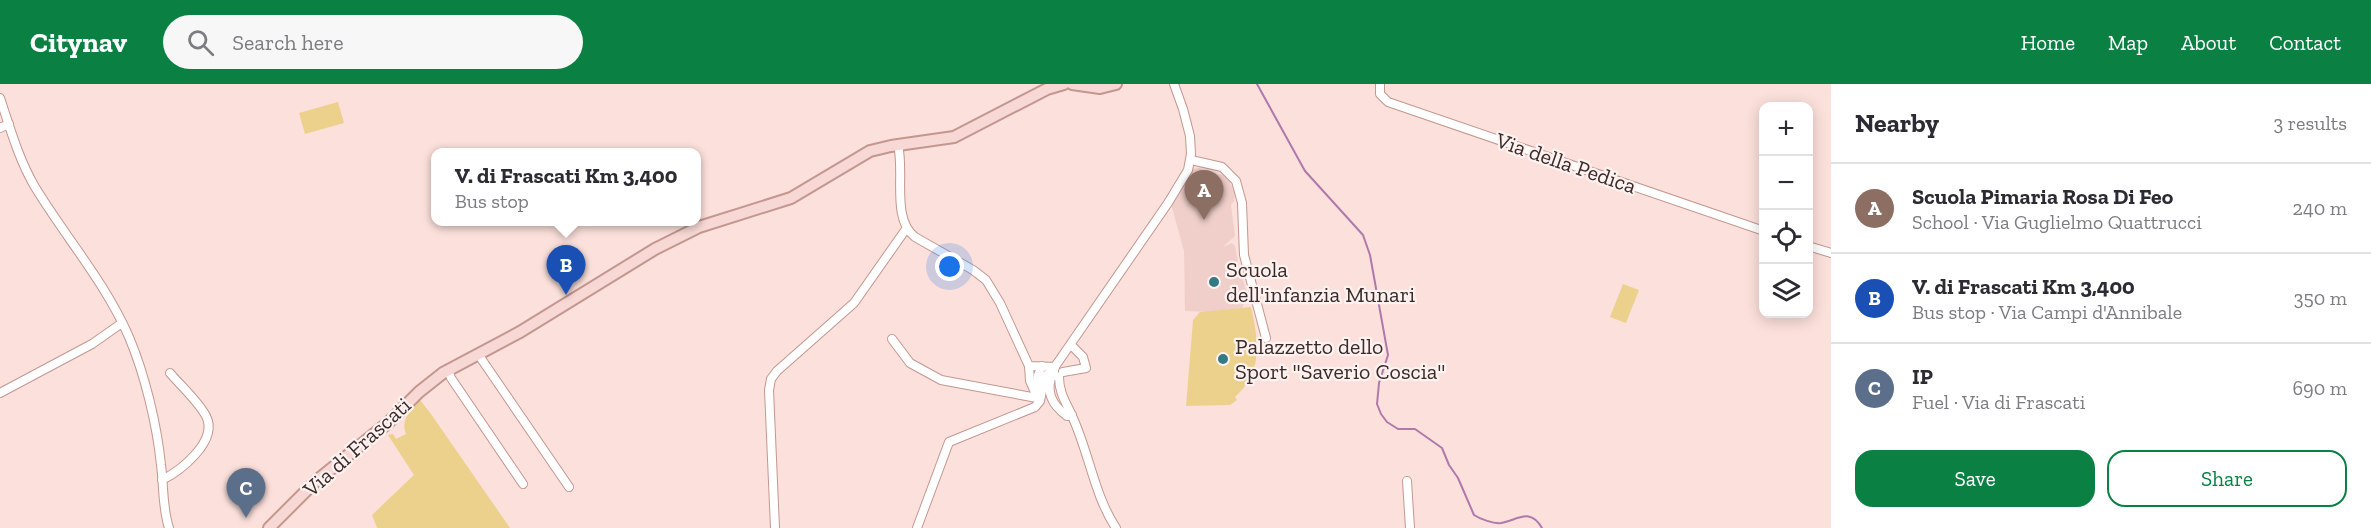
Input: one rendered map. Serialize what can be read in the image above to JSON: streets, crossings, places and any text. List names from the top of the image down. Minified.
{"streets":{"main road":["Via di Frascati"],"street":["Via della Pedica"]},"places":["Scuola dell'infanzia Munari","Palazzetto dello Sport \"Saverio Coscia\""],"page":{"header":"Citynav","search":"Search here","nav":["Home","Map","About","Contact"],"heading":["Nearby","3 results"],"map_buttons":["+","−"],"popup":["V. di Frascati Km 3,400","Bus stop"],"list":[{"mark":"A","name":"Scuola Pimaria Rosa Di Feo","note":"School · Via Guglielmo Quattrucci","value":"240 m"},{"mark":"B","name":"V. di Frascati Km 3,400","note":"Bus stop · Via Campi d'Annibale","value":"350 m"},{"mark":"C","name":"IP","note":"Fuel · Via di Frascati","value":"690 m"}],"pins":["A","B","C"],"buttons":["Save","Share"]}}
